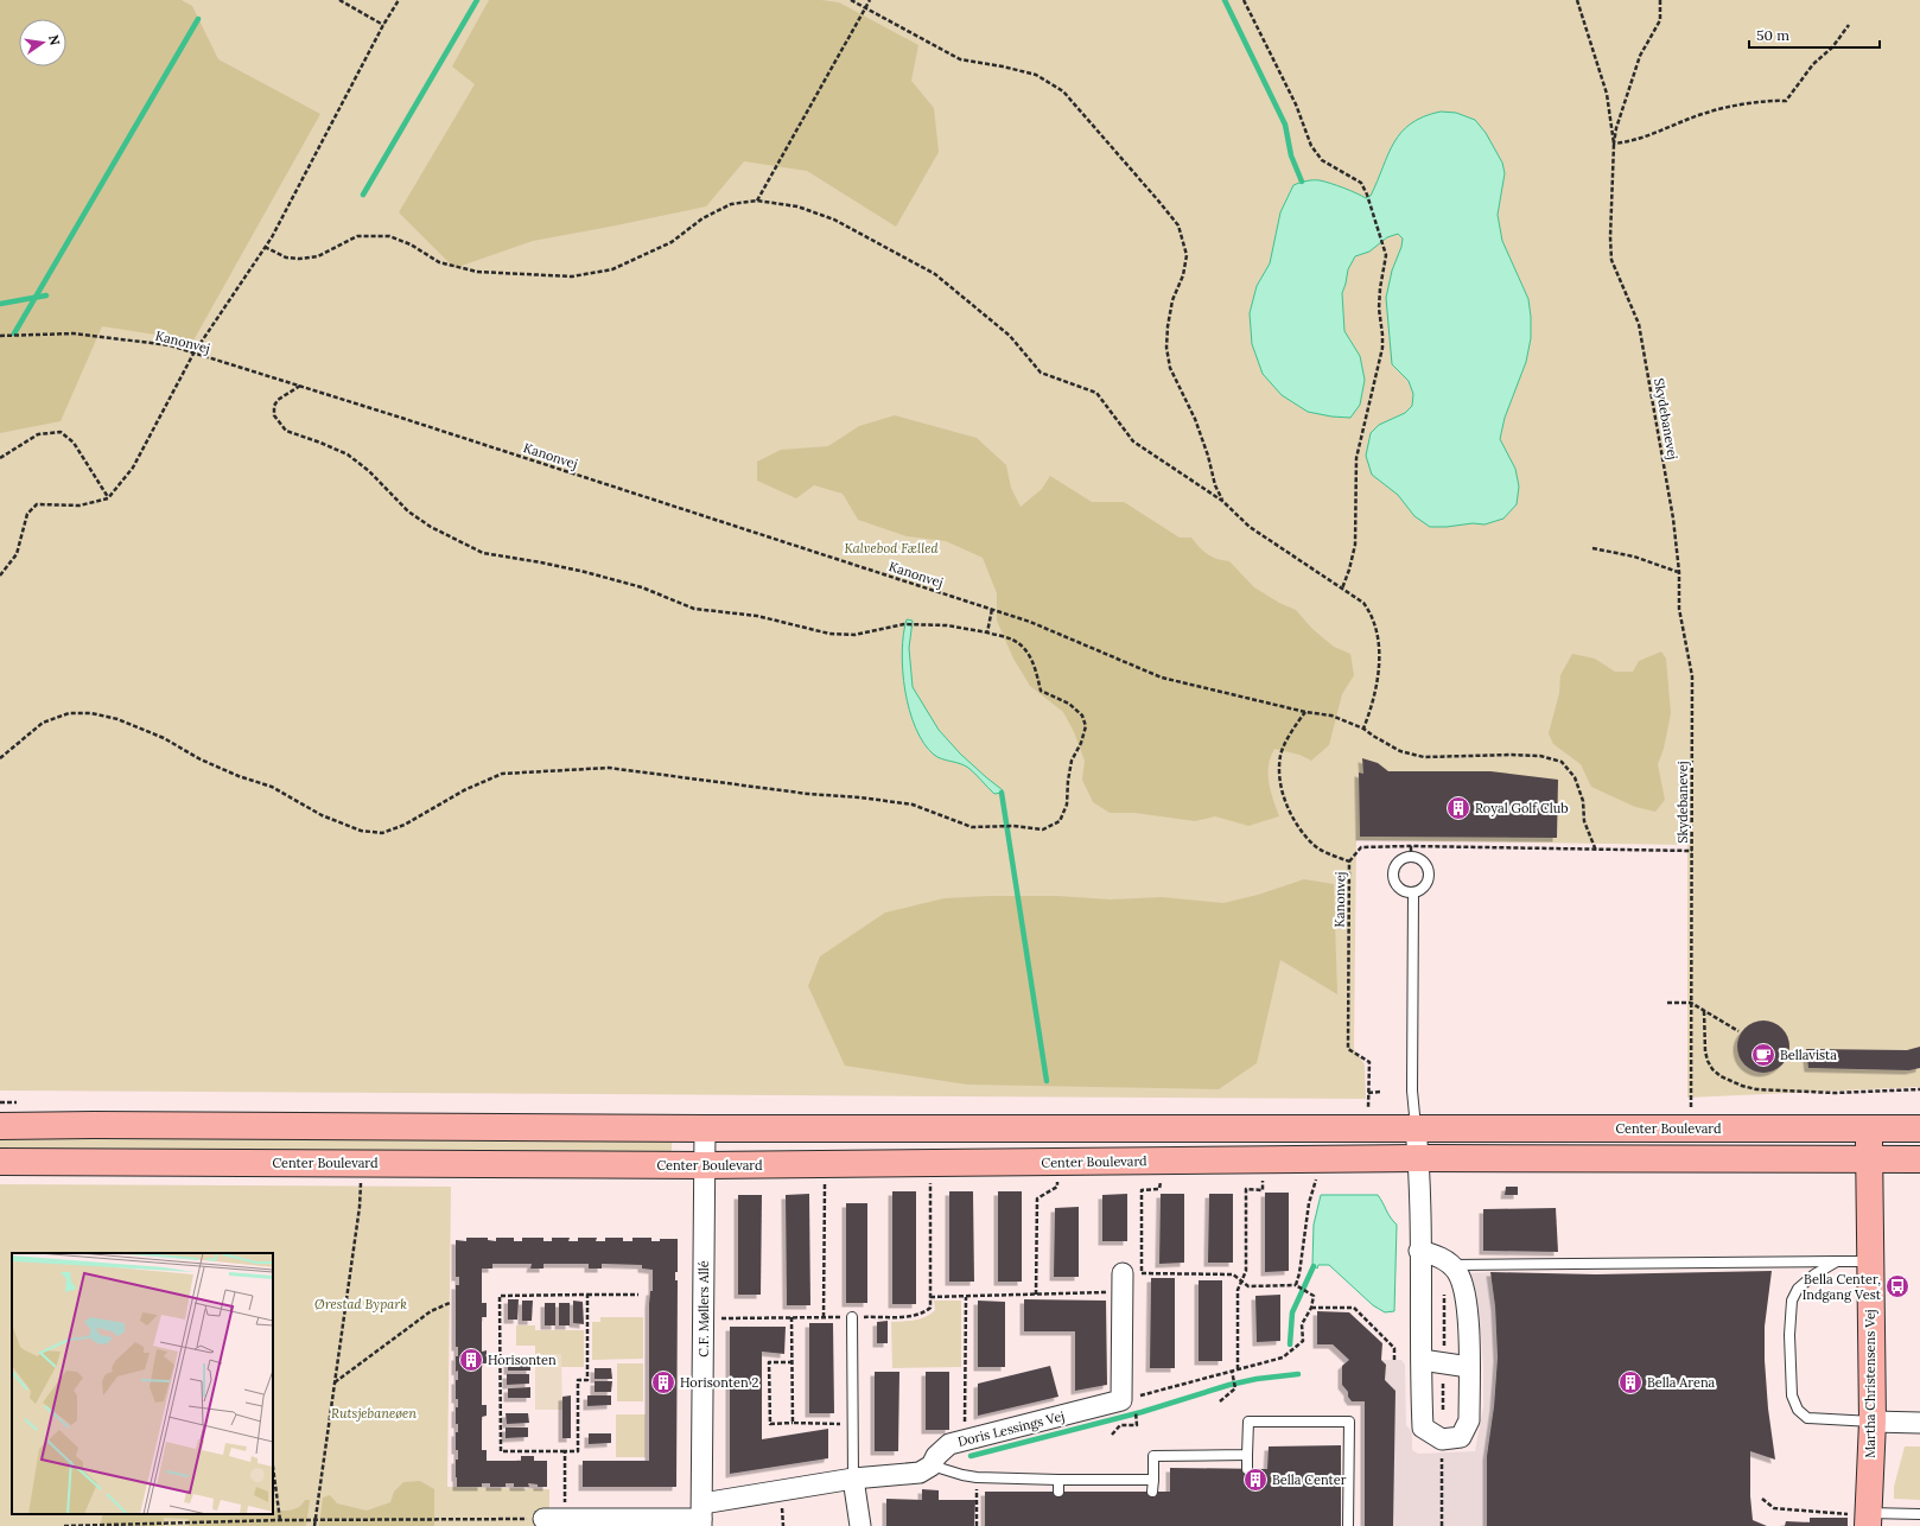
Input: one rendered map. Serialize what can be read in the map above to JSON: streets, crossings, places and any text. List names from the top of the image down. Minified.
{"streets":{"street":["Center Boulevard","C.F. Møllers Allé","Martha Christensens Vej","Doris Lessings Vej"],"path":["Kanonvej","Skydebanevej"]},"crossings":[["Center Boulevard","C.F. Møllers Allé"],["Center Boulevard","Martha Christensens Vej"]],"parks":["Kalvebod Fælled","Ørestad Bypark","Rutsjebaneøen"],"places":{"building":["Royal Golf Club","Horisonten","Horisonten 2","Bella Arena","Bella Center"],"cafe":["Bellavista"],"bus stop":["Bella Center, Indgang Vest"]},"scale_bar":"50 m","north":"right"}
